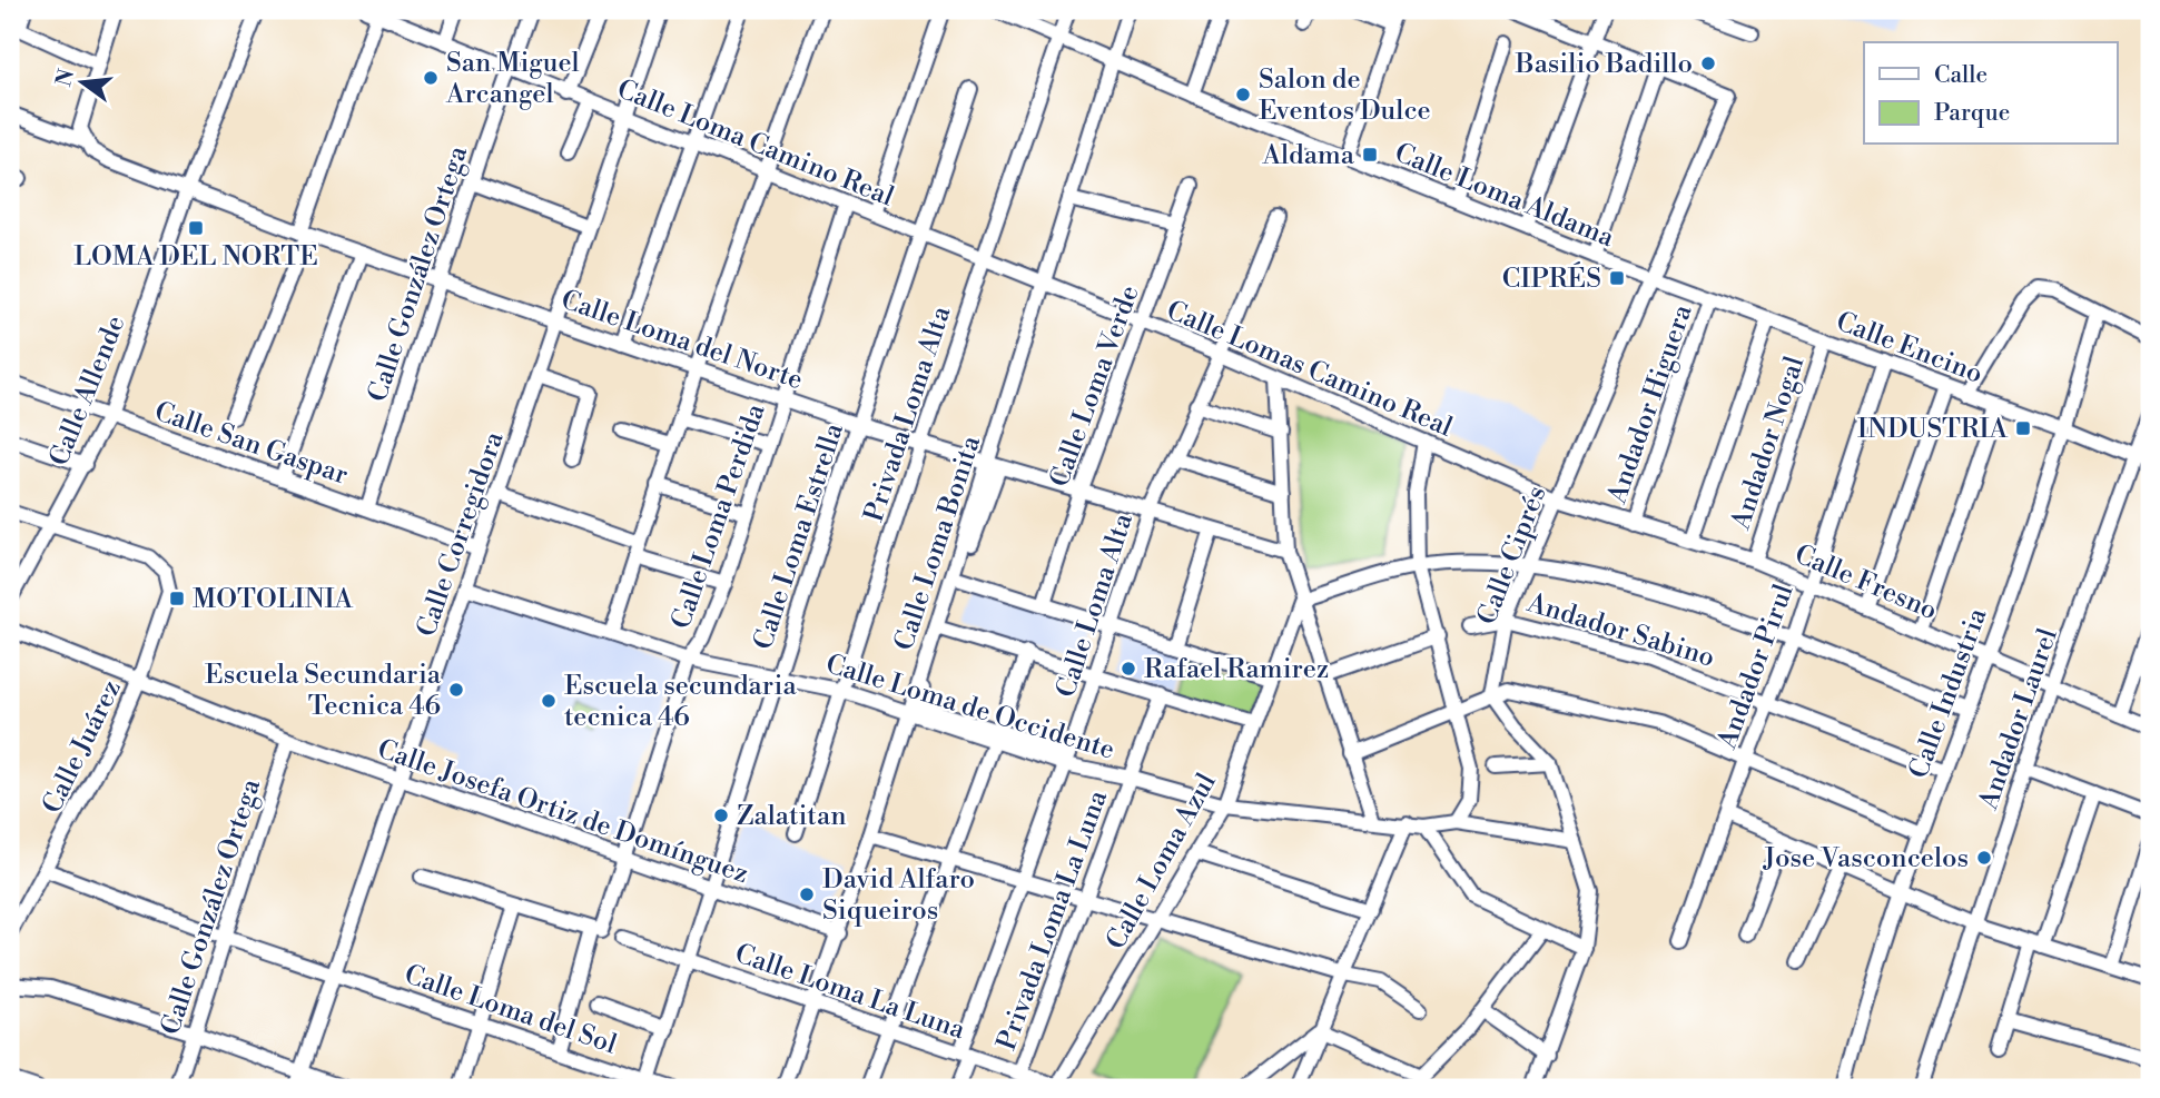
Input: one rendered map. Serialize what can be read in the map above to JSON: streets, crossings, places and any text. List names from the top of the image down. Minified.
{"streets":{"street":["Calle Loma Camino Real","Calle Loma Aldama","Calle González Ortega","Calle Loma del Norte","Calle Encino","Calle Lomas Camino Real","Calle Loma Verde","Calle Allende","Andador Higuera","Privada Loma Alta","Calle San Gaspar","Andador Nogal","Calle Loma Perdida","Calle Corregidora","Calle Loma Estrella","Calle Loma Bonita","Calle Ciprés","Calle Fresno","Calle Loma Alta","Andador Sabino","Andador Pirul","Calle Industria","Calle Loma de Occidente","Andador Laurel","Calle Juárez","Calle Josefa Ortiz de Domínguez","Calle Loma Azul","Privada Loma La Luna","Calle Loma La Luna","Calle Loma del Sol"]},"crossings":[["Calle Loma Camino Real","Calle González Ortega"],["Calle Loma Camino Real","Calle Lomas Camino Real"],["Calle Loma Camino Real","Privada Loma Alta"],["Calle Loma Camino Real","Calle Loma Perdida"],["Calle Loma Camino Real","Calle Corregidora"],["Calle Loma Camino Real","Calle Loma Estrella"],["Calle Loma Camino Real","Calle Loma Bonita"],["Calle Loma Aldama","Calle Encino"],["Calle Loma Aldama","Privada Loma Alta"],["Calle Loma Aldama","Calle Loma Bonita"],["Calle Loma Aldama","Calle Ciprés"],["Calle González Ortega","Calle Loma del Norte"],["Calle González Ortega","Calle San Gaspar"],["Calle González Ortega","Calle Josefa Ortiz de Domínguez"],["Calle González Ortega","Calle Loma del Sol"],["Calle Loma del Norte","Calle Loma Verde"],["Calle Loma del Norte","Calle Allende"],["Calle Loma del Norte","Privada Loma Alta"],["Calle Loma del Norte","Calle Loma Perdida"],["Calle Loma del Norte","Calle Corregidora"],["Calle Loma del Norte","Calle Loma Estrella"],["Calle Loma del Norte","Calle Loma Bonita"],["Calle Loma del Norte","Calle Loma Alta"],["Calle Encino","Andador Higuera"],["Calle Encino","Andador Nogal"],["Calle Encino","Calle Ciprés"],["Calle Encino","Andador Pirul"],["Calle Encino","Calle Industria"],["Calle Encino","Andador Laurel"],["Calle Lomas Camino Real","Calle Loma Verde"],["Calle Lomas Camino Real","Calle Loma Bonita"],["Calle Lomas Camino Real","Calle Ciprés"],["Calle Lomas Camino Real","Calle Fresno"],["Calle Lomas Camino Real","Calle Loma Alta"],["Calle Allende","Calle San Gaspar"],["Calle Allende","Calle Juárez"],["Andador Higuera","Calle Fresno"],["Privada Loma Alta","Calle Loma de Occidente"],["Calle San Gaspar","Calle Corregidora"],["Andador Nogal","Calle Fresno"],["Calle Loma Perdida","Calle Loma de Occidente"],["Calle Loma Perdida","Calle Josefa Ortiz de Domínguez"],["Calle Loma Perdida","Calle Loma del Sol"],["Calle Corregidora","Calle Loma de Occidente"],["Calle Corregidora","Calle Josefa Ortiz de Domínguez"],["Calle Corregidora","Calle Loma del Sol"],["Calle Loma Estrella","Calle Loma de Occidente"],["Calle Loma Estrella","Calle Josefa Ortiz de Domínguez"],["Calle Loma Estrella","Calle Loma La Luna"],["Calle Loma Estrella","Calle Loma del Sol"],["Calle Loma Bonita","Calle Loma de Occidente"],["Calle Loma Bonita","Calle Josefa Ortiz de Domínguez"],["Calle Loma Bonita","Calle Loma La Luna"],["Calle Ciprés","Calle Fresno"],["Calle Ciprés","Andador Sabino"],["Calle Fresno","Andador Pirul"],["Calle Fresno","Calle Industria"],["Calle Fresno","Andador Laurel"],["Calle Loma Alta","Calle Loma de Occidente"],["Calle Loma Alta","Calle Loma La Luna"],["Andador Sabino","Andador Pirul"],["Andador Sabino","Calle Industria"],["Calle Loma de Occidente","Calle Loma Azul"],["Calle Loma de Occidente","Privada Loma La Luna"],["Calle Juárez","Calle Josefa Ortiz de Domínguez"],["Calle Juárez","Calle Loma del Sol"],["Calle Loma Azul","Calle Loma La Luna"],["Privada Loma La Luna","Calle Loma La Luna"]],"places":{"other":["Basilio Badillo","San Miguel Arcangel","Salon de Eventos Dulce","Rafael Ramirez","Escuela Secundaria Tecnica 46","Escuela secundaria tecnica 46","Zalatitan","Jose Vasconcelos","David Alfaro Siqueiros"],"transit":["Aldama","LOMA DEL NORTE","CIPRÉS","INDUSTRIA","MOTOLINIA"]},"legend":["Calle","Parque"],"north":"left"}
